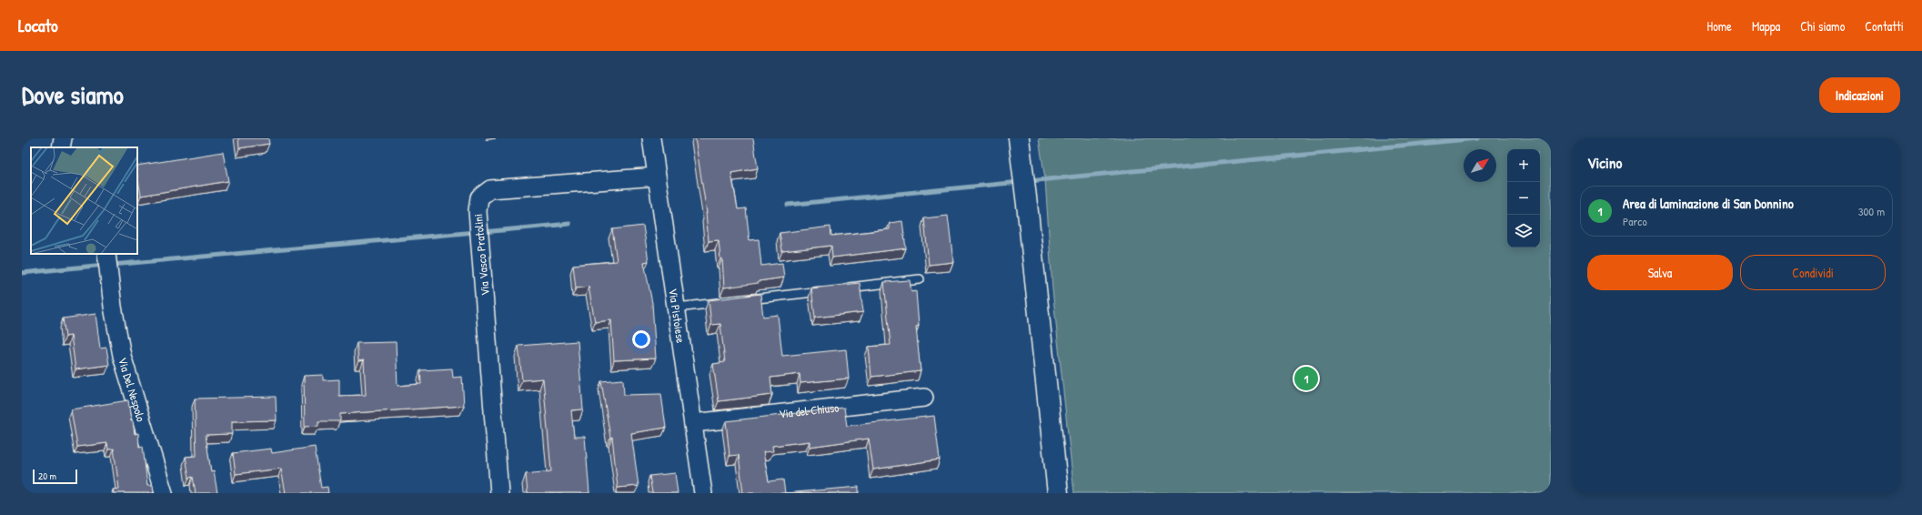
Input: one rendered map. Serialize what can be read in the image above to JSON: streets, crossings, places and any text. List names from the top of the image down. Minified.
{"streets":{"street":["Via Vasco Pratolini","Via Pistoiese","Via Del Nespolo","Via del Chiuso"]},"crossings":[["Via Vasco Pratolini","Via Pistoiese"],["Via Pistoiese","Via del Chiuso"]],"scale_bar":"20 m","north":"top right","page":{"header":"Locato","nav":["Home","Mappa","Chi siamo","Contatti"],"title":"Dove siamo","buttons":["Indicazioni",["Salva","Condividi"]],"heading":"Vicino","map_buttons":["+","−"],"list":[{"mark":"1","name":"Area di laminazione di San Donnino","note":"Parco","value":"300 m"}],"pins":"1","scale":"20 m"}}
